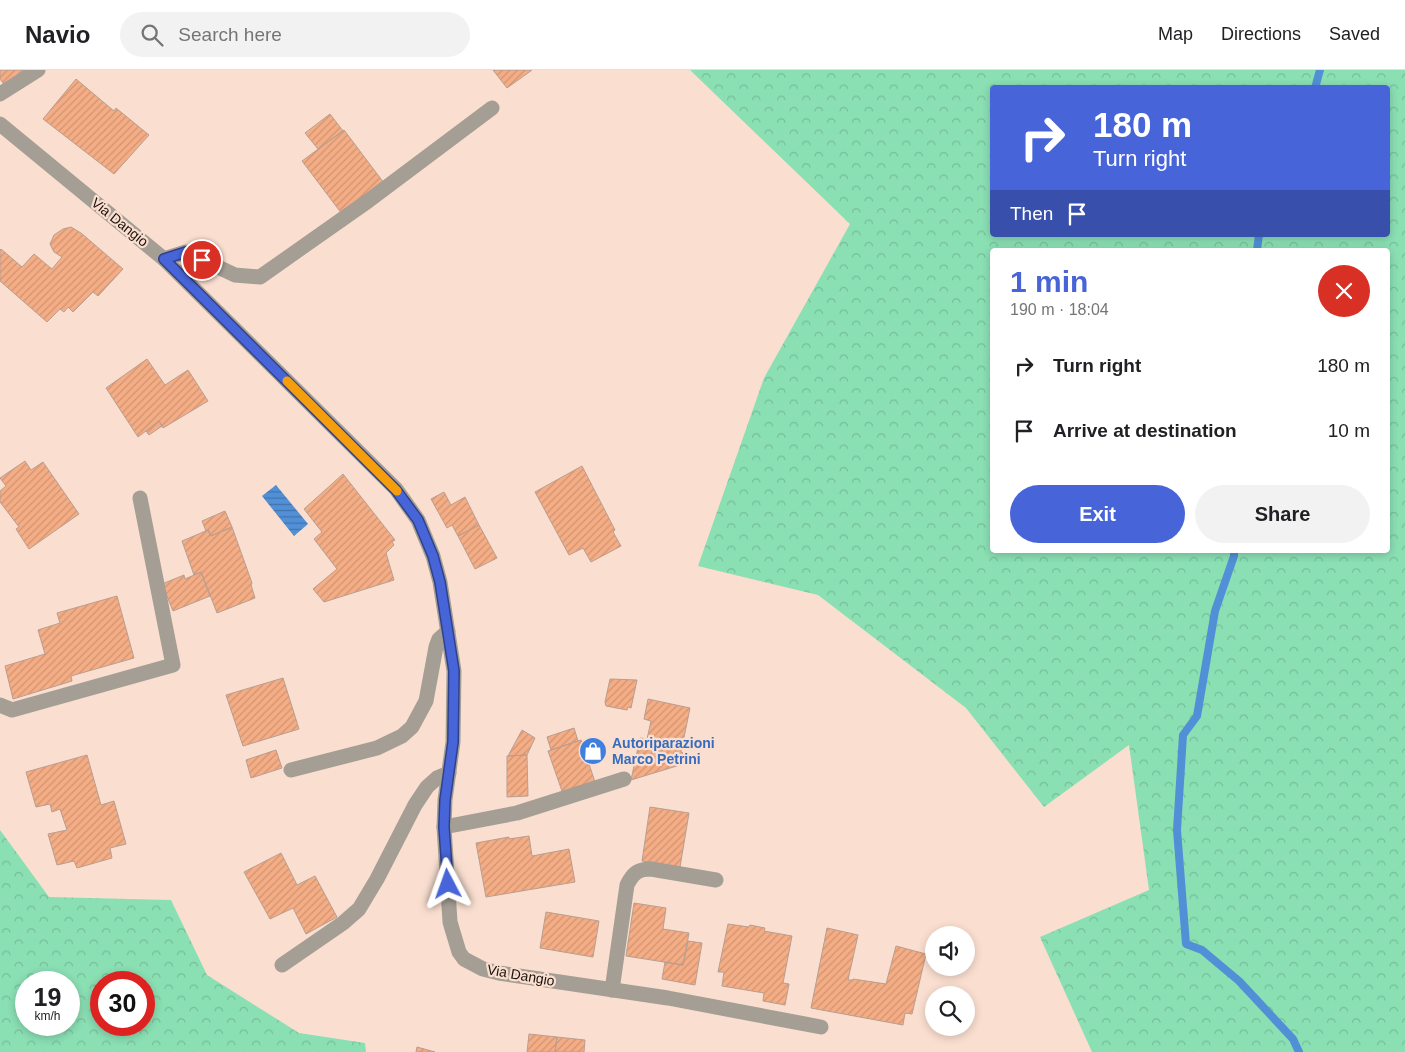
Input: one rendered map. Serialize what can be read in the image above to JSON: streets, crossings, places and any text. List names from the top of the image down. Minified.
{"streets":{"street":["Via Dangio"]},"places":{"shop":["Autoriparazioni Marco Petrini"]},"page":{"header":"Navio","search":"Search here","nav":["Map","Directions","Saved"],"turn":["180 m","Turn right"],"then":"Then","heading":["1 min","190 m · 18:04"],"list":[{"name":"Turn right","value":"180 m"},{"name":"Arrive at destination","value":"10 m"}],"buttons":["Exit","Share"],"speed":"19 km/h","limit":"30"}}
